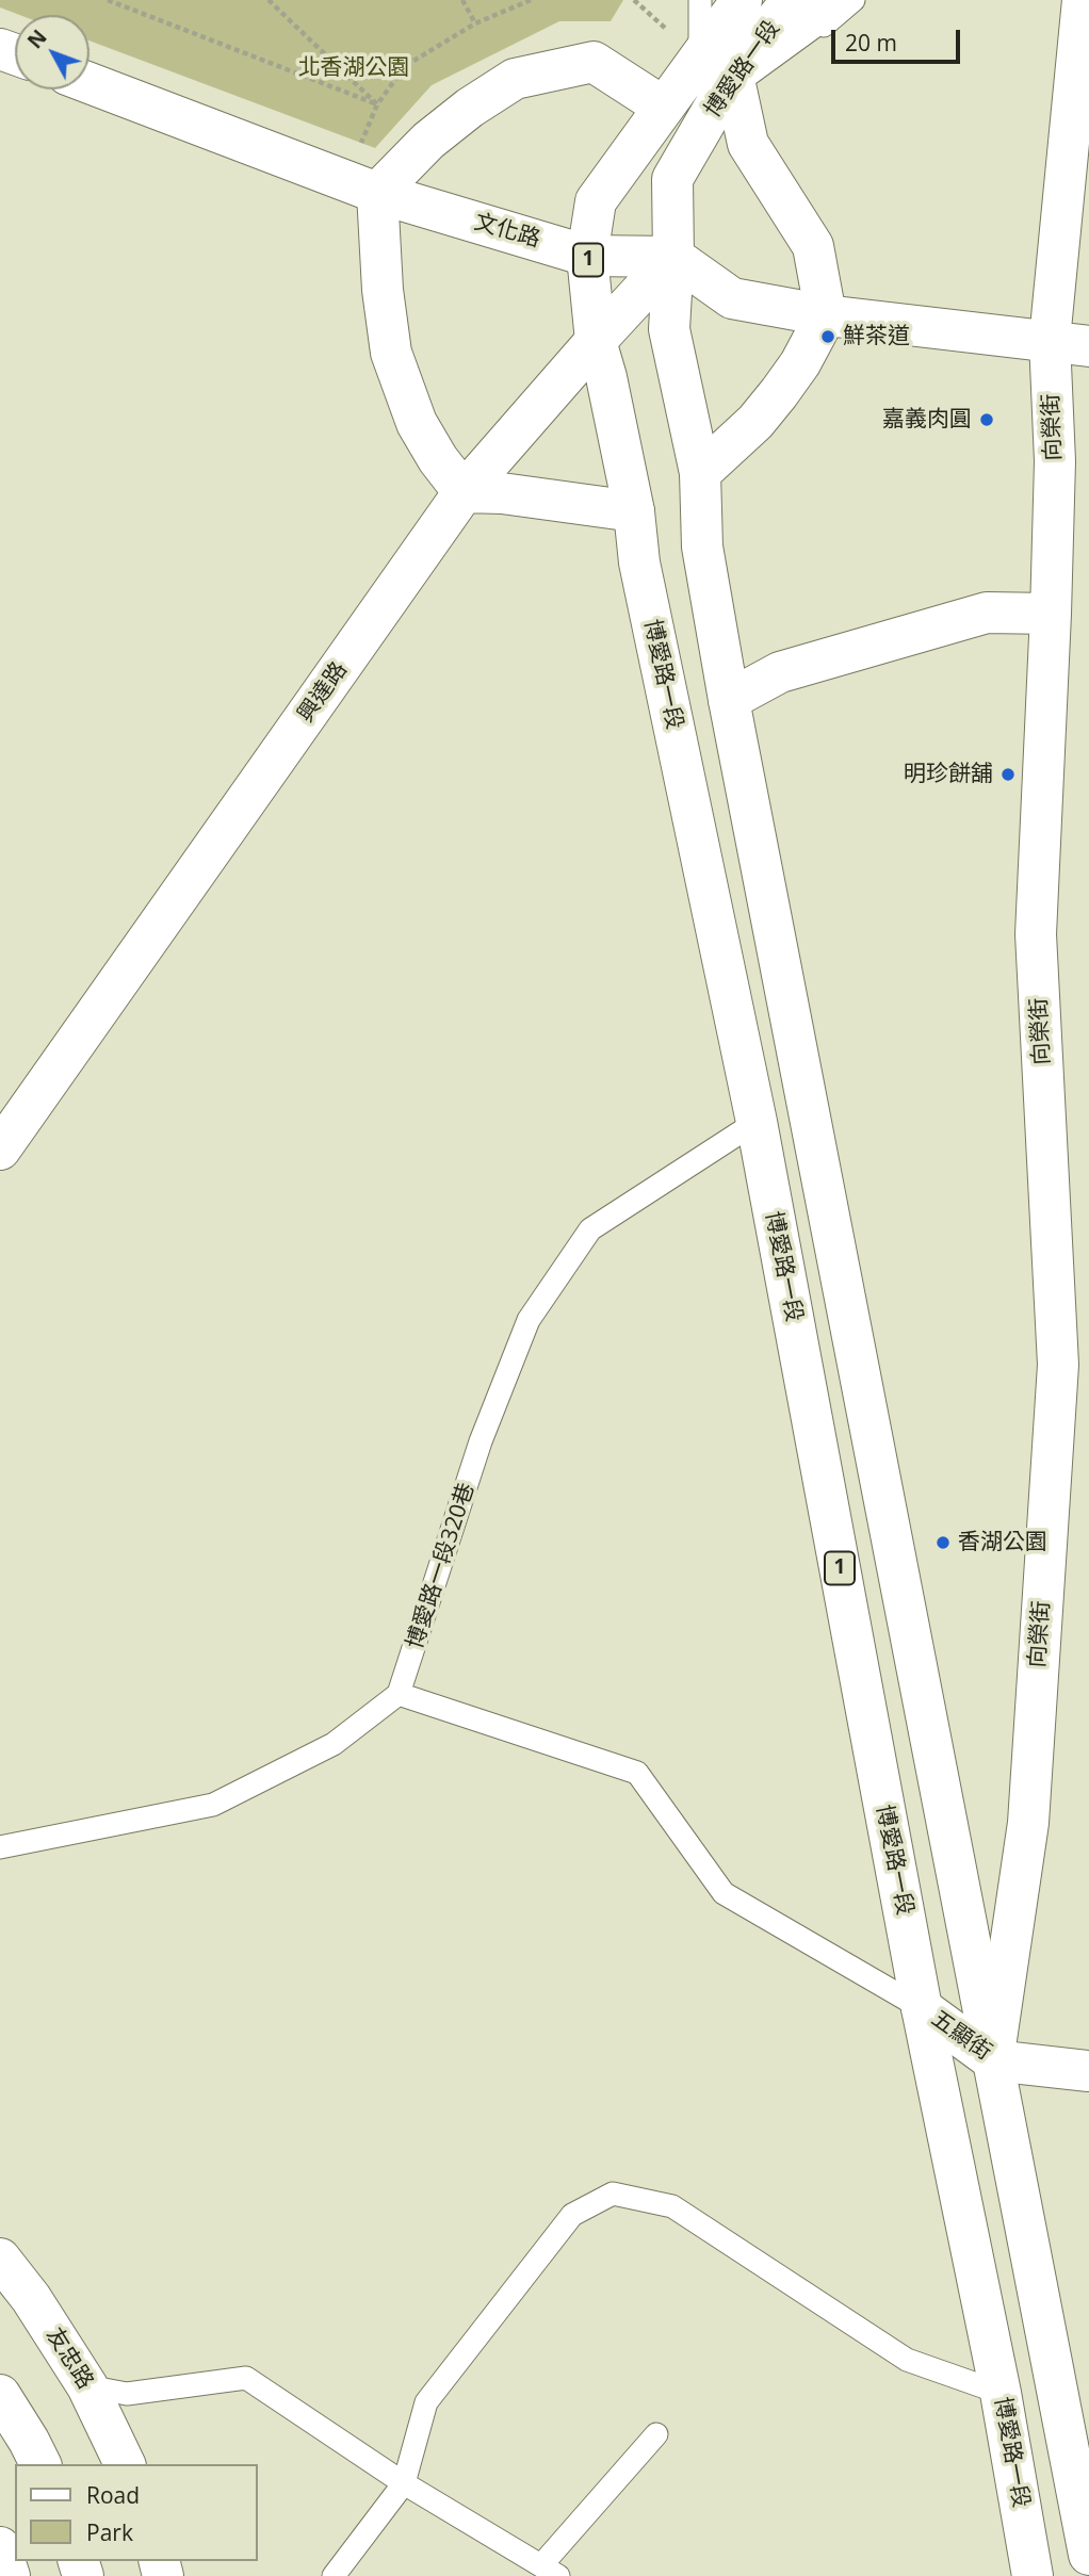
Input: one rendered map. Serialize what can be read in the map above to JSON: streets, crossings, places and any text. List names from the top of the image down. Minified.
{"streets":{"street":["博愛路一段","文化路","1","向榮街","興達路","五顯街","友忠路"],"lane":["博愛路一段320巷"]},"crossings":[["博愛路一段","文化路"],["博愛路一段","向榮街"],["博愛路一段","興達路"],["博愛路一段","博愛路一段320巷"],["博愛路一段","五顯街"],["文化路","興達路"],["向榮街","五顯街"]],"parks":["北香湖公園"],"places":["鮮茶道","嘉義肉圓","明珍餅舖","香湖公園"],"legend":["Road","Park"],"scale_bar":"20 m","north":"top left"}
